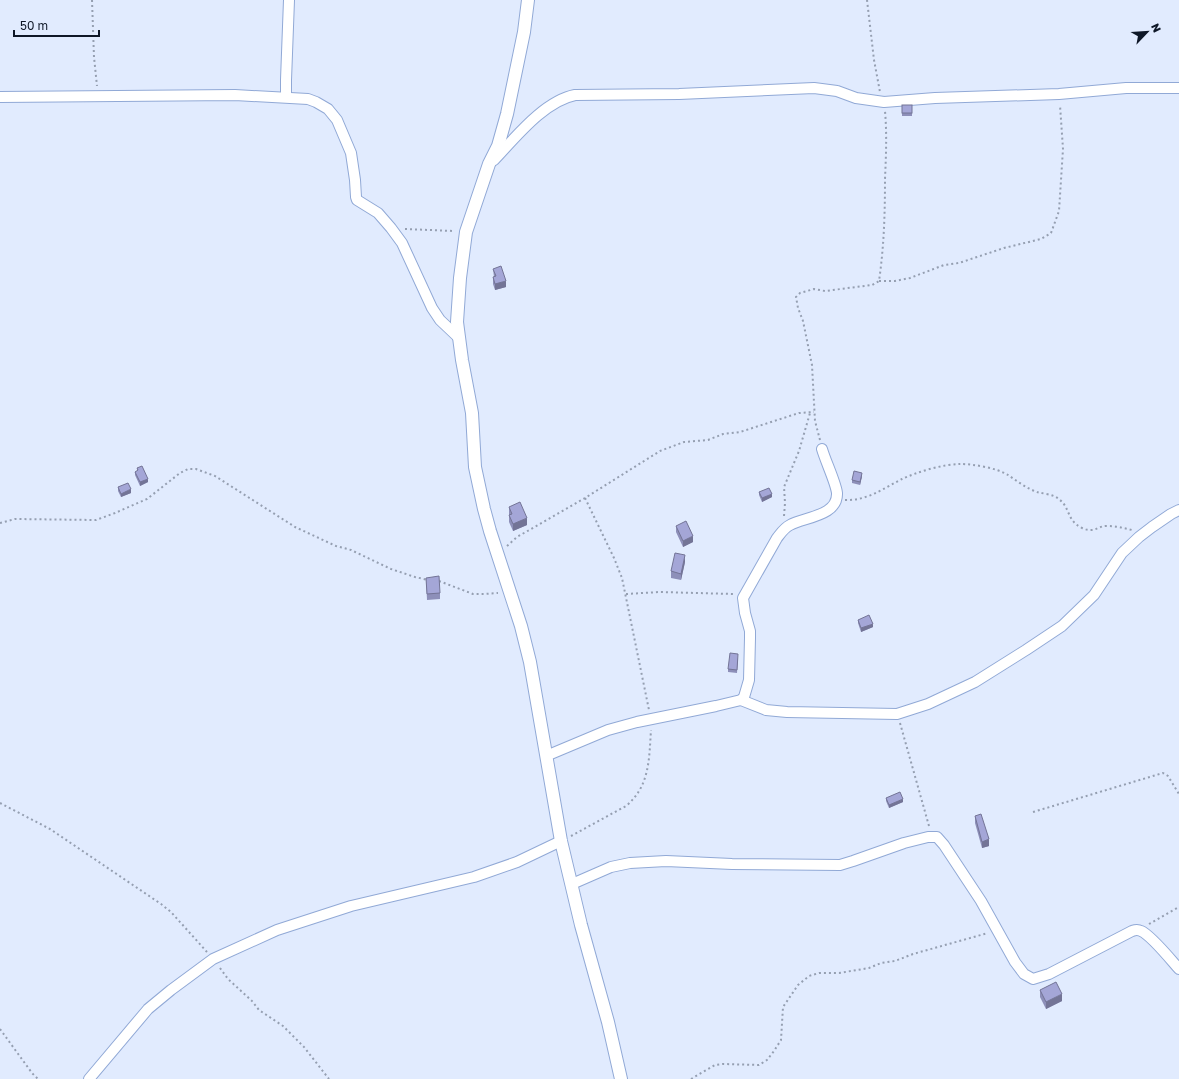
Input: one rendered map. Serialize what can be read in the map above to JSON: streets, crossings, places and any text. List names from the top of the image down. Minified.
{"scale_bar":"50 m","north":"top right"}
